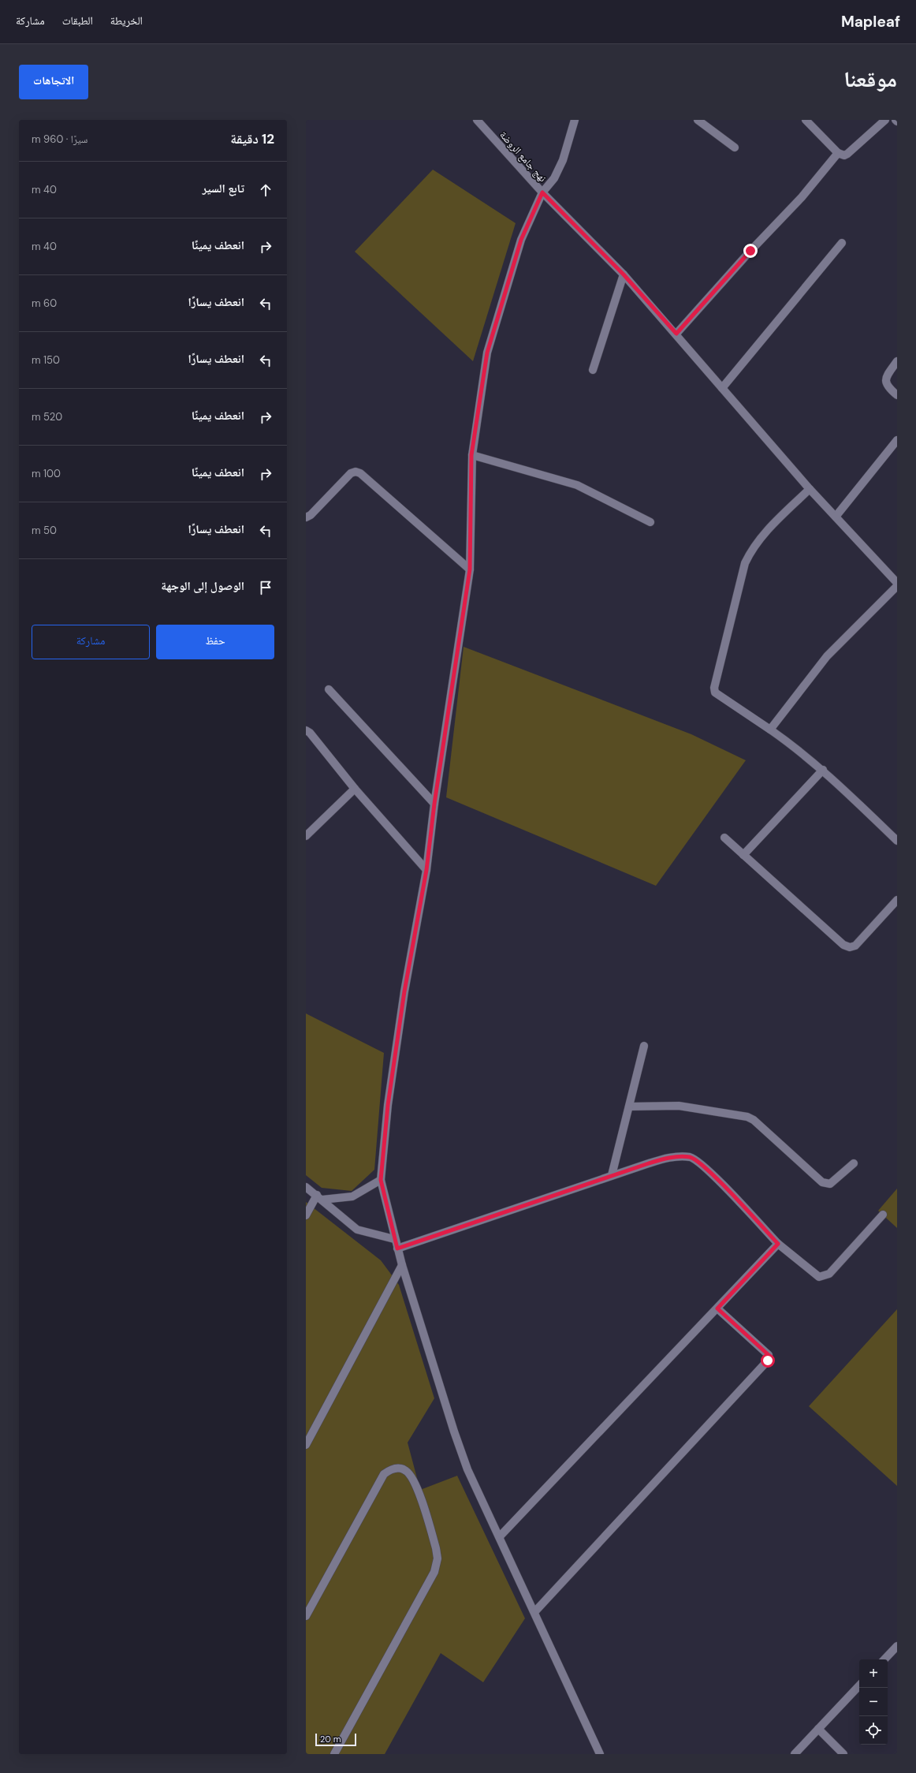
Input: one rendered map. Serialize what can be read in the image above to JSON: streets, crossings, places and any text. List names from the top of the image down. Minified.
{"streets":{"street":["نهج جامع الروضة"]},"scale_bar":"20 m","page":{"header":"Mapleaf","nav":["الخريطة","الطبقات","مشاركة"],"title":"موقعنا","buttons":["الاتجاهات",["حفظ","مشاركة"]],"heading":["12 دقيقة","سيرًا · 960 m"],"list":[["تابع السير","40 m"],["انعطف يمينًا","40 m"],["انعطف يسارًا","60 m"],["انعطف يسارًا","150 m"],["انعطف يمينًا","520 m"],["انعطف يمينًا","100 m"],["انعطف يسارًا","50 m"],"الوصول إلى الوجهة"],"map_buttons":["+","−"],"scale":"20 m"}}
